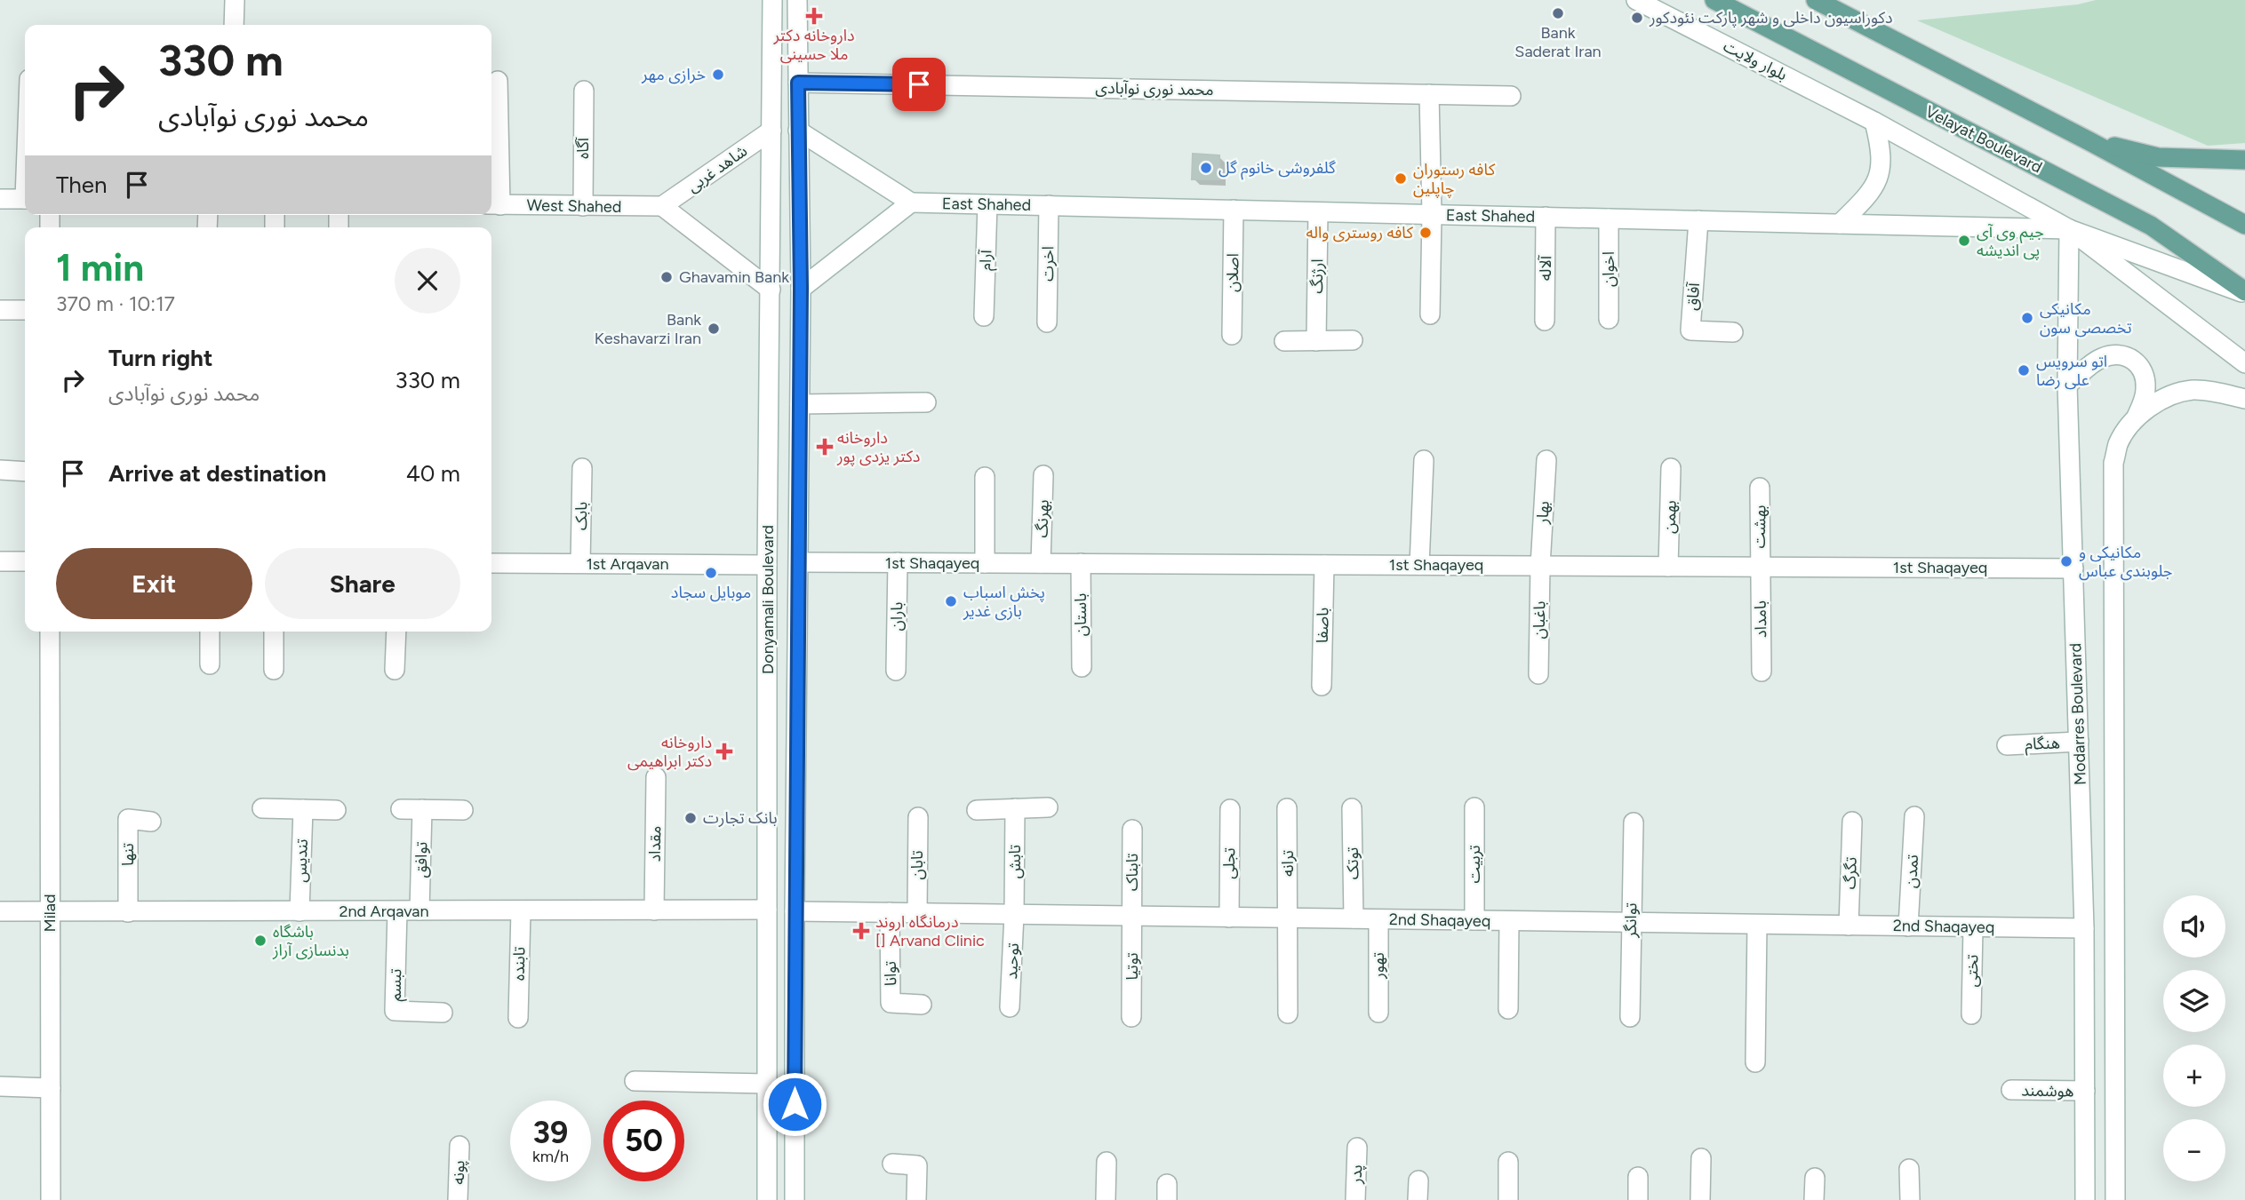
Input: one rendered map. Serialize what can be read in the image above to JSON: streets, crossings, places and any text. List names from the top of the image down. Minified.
{"streets":{"main road":["Velayat Boulevard"],"street":["بلوار ولایت","محمد نوری نوآبادی","آگاه","شاهد غربی","East Shahed","West Shahed","آرام","اخرت","آلاله","اخوان","اصلان","ارژنگ","آفاق","بهار","بابک","بهمن","بهرنگ","بهشت","1st Shaqayeq","1st Arqavan","Donyamali Boulevard","باستان","باران","بامداد","باغبان","باصفا","Modarres Boulevard","هنگام","مقداد","تنها","توافق","تندیس","تابش","تجلی","ترانه","توتک","تربیت","تابان","تمدن","تابناک","تگرگ","2nd Arqavan","Milad","2nd Shaqayeq","توانگر","توحید","تابنده","تهور","توتیا","تختی","توانا","تبسم","هوشمند","پونه","پدر"]},"crossings":[["بلوار ولایت","East Shahed"],["بلوار ولایت","Modarres Boulevard"],["محمد نوری نوآبادی","Donyamali Boulevard"],["آگاه","West Shahed"],["شاهد غربی","West Shahed"],["شاهد غربی","Donyamali Boulevard"],["East Shahed","آرام"],["East Shahed","اخرت"],["East Shahed","آلاله"],["East Shahed","اخوان"],["East Shahed","اصلان"],["East Shahed","ارژنگ"],["East Shahed","آفاق"],["East Shahed","Modarres Boulevard"],["بهار","1st Shaqayeq"],["بهار","باغبان"],["بابک","1st Arqavan"],["بهمن","1st Shaqayeq"],["بهرنگ","1st Shaqayeq"],["بهشت","1st Shaqayeq"],["بهشت","بامداد"],["1st Shaqayeq","Donyamali Boulevard"],["1st Shaqayeq","باستان"],["1st Shaqayeq","باران"],["1st Shaqayeq","بامداد"],["1st Shaqayeq","باغبان"],["1st Shaqayeq","باصفا"],["1st Shaqayeq","Modarres Boulevard"],["1st Arqavan","Donyamali Boulevard"],["Donyamali Boulevard","2nd Arqavan"],["Donyamali Boulevard","2nd Shaqayeq"],["Modarres Boulevard","هنگام"],["Modarres Boulevard","2nd Shaqayeq"],["Modarres Boulevard","هوشمند"],["مقداد","2nd Arqavan"],["تنها","2nd Arqavan"],["توافق","2nd Arqavan"],["تندیس","2nd Arqavan"],["تابش","2nd Shaqayeq"],["تابش","توحید"],["تجلی","2nd Shaqayeq"],["ترانه","2nd Shaqayeq"],["توتک","2nd Shaqayeq"],["تربیت","2nd Shaqayeq"],["تابان","2nd Shaqayeq"],["تمدن","2nd Shaqayeq"],["تابناک","2nd Shaqayeq"],["تابناک","توتیا"],["تگرگ","2nd Shaqayeq"],["2nd Arqavan","Milad"],["2nd Arqavan","تابنده"],["2nd Arqavan","تبسم"],["2nd Shaqayeq","توانگر"],["2nd Shaqayeq","توحید"],["2nd Shaqayeq","تهور"],["2nd Shaqayeq","توتیا"],["2nd Shaqayeq","تختی"],["2nd Shaqayeq","توانا"]],"places":{"other":["Bank Saderat Iran","دکوراسیون داخلی و شهر پارکت نئودکور","خرازی مهر","گلفروشی خانوم گل","کافه رستوران چاپلین","کافه روستری واله","جیم وی آی پی اندیشه","Ghavamin Bank","مکانیکی تخصصی سون","Bank Keshavarzi Iran","اتو سرویس علی رضا","مکانیکی و جلوبندی عباس","موبایل سجاد","پخش اسباب بازی غدیر","بانک تجارت","باشگاه بدنسازی آراز"],"health":["داروخانه دکتر ملا حسینی","داروخانه دکتر یزدی پور","داروخانه دکتر ابراهیمی","درمانگاه اروند [] Arvand Clinic"]},"page":{"turn":["330 m","محمد نوری نوآبادی"],"then":"Then","heading":["1 min","370 m · 10:17"],"list":[{"name":"Turn right","note":"محمد نوری نوآبادی","value":"330 m"},{"name":"Arrive at destination","value":"40 m"}],"buttons":["Exit","Share"],"map_buttons":["+","−"],"speed":"39 km/h","limit":"50"}}
